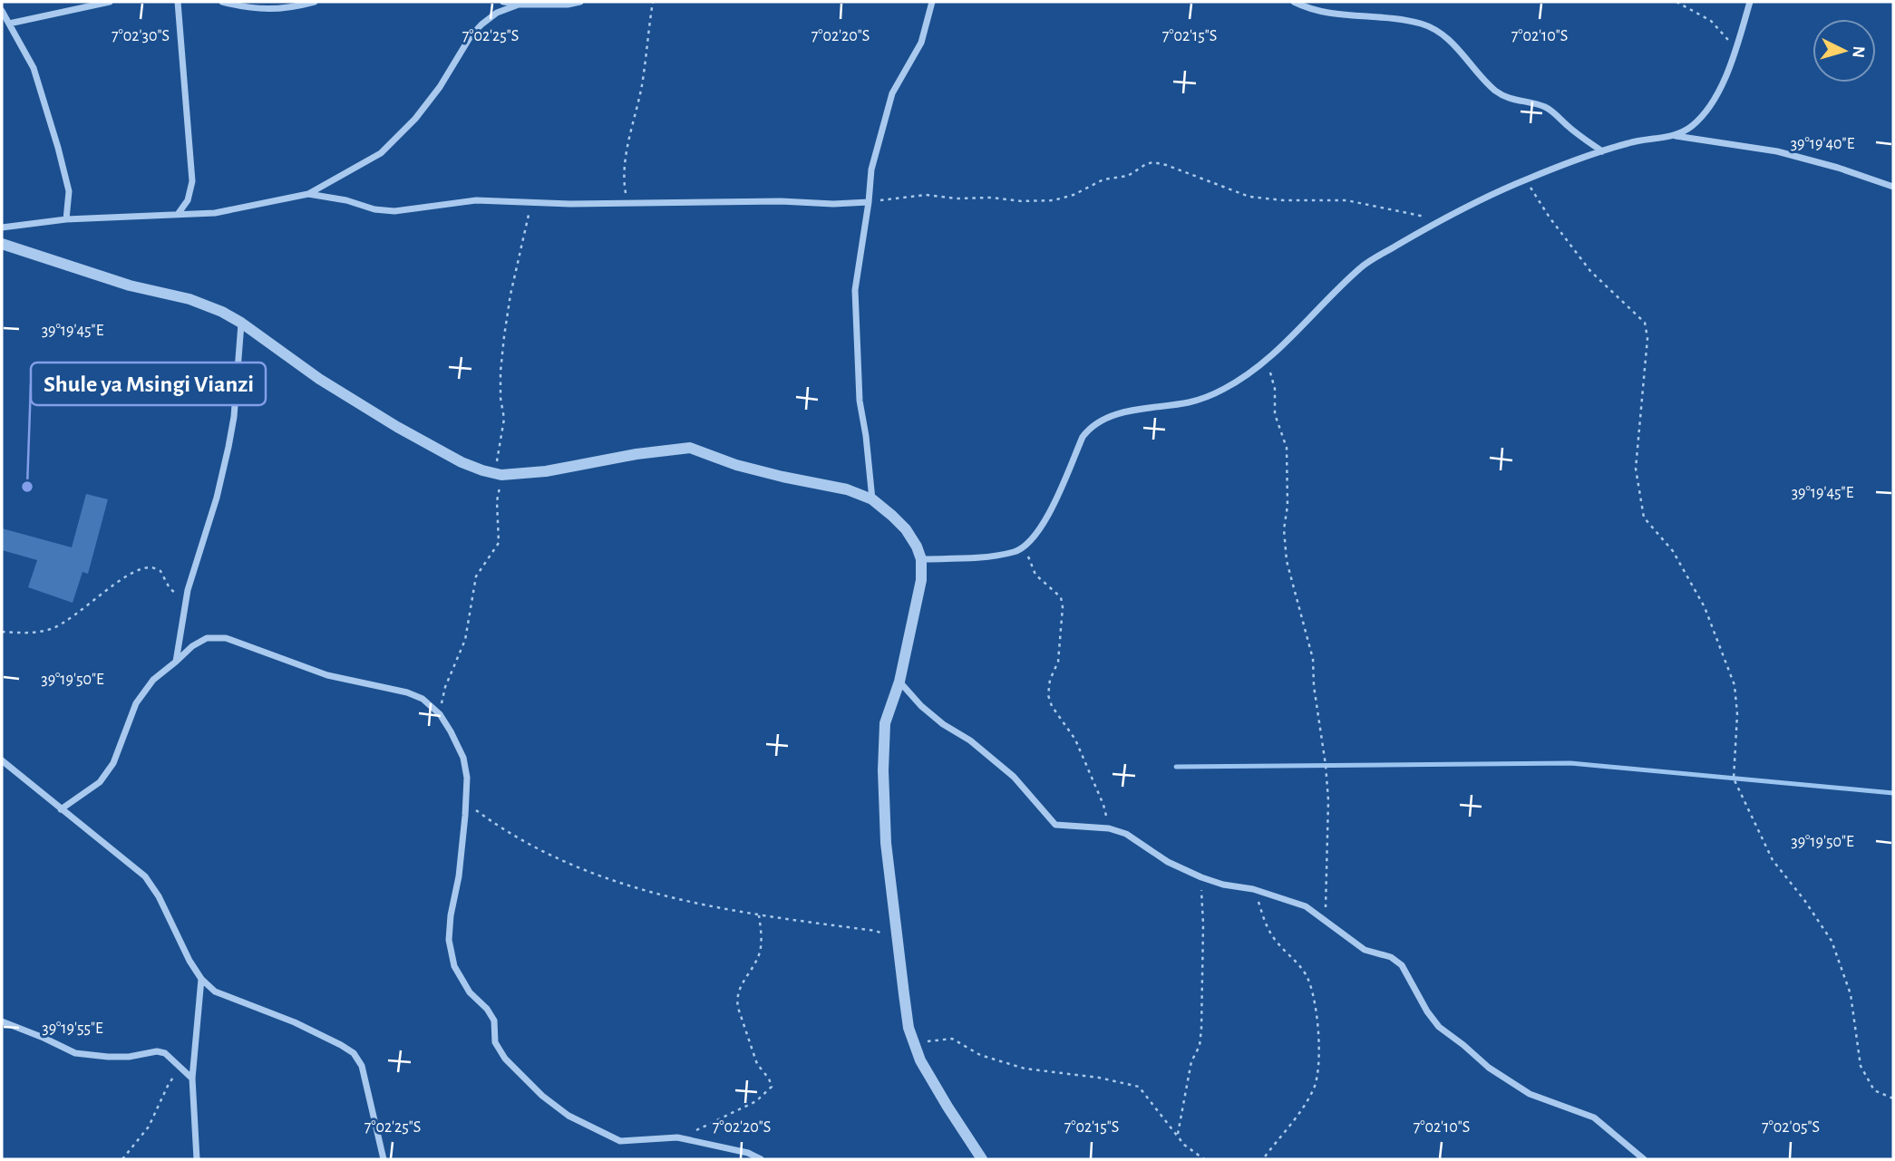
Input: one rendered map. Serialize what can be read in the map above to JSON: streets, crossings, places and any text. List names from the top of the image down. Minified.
{"places":["Shule ya Msingi Vianzi"],"north":"right","coordinates":["7°02'30\"S","7°02'25\"S","7°02'20\"S","7°02'15\"S","7°02'10\"S","39°19'40\"E","39°19'45\"E","39°19'50\"E","39°19'55\"E","7°02'05\"S"]}
